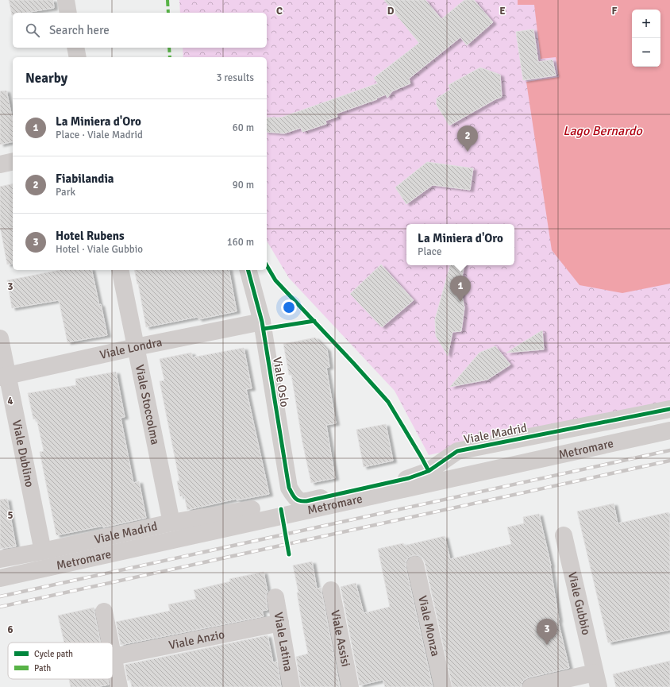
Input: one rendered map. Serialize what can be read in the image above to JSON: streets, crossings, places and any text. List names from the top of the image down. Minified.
{"streets":{"street":["Viale Londra","Viale Oslo","Viale Stoccolma","Viale Madrid","Metromare","Viale Dublino","Viale Gubbio","Viale Monza","Viale Assisi","Viale Anzio","Viale Latina"]},"crossings":[["Viale Londra","Viale Oslo"],["Viale Londra","Viale Stoccolma"],["Viale Londra","Viale Dublino"],["Viale Oslo","Viale Madrid"],["Viale Stoccolma","Viale Madrid"],["Viale Madrid","Viale Dublino"],["Viale Anzio","Viale Latina"]],"water":["Lago Bernardo"],"legend":["Cycle path","Path"],"page":{"map_buttons":["+","−"],"search":"Search here","heading":["Nearby","3 results"],"list":[{"mark":"1","name":"La Miniera d'Oro","note":"Place · Viale Madrid","value":"60 m"},{"mark":"2","name":"Fiabilandia","note":"Park","value":"90 m"},{"mark":"3","name":"Hotel Rubens","note":"Hotel · Viale Gubbio","value":"160 m"}],"pins":["2","1","3"],"popup":["La Miniera d'Oro","Place"]},"grid":{"columns":["C","D","E","F"],"rows":["3","4","5","6"]}}
